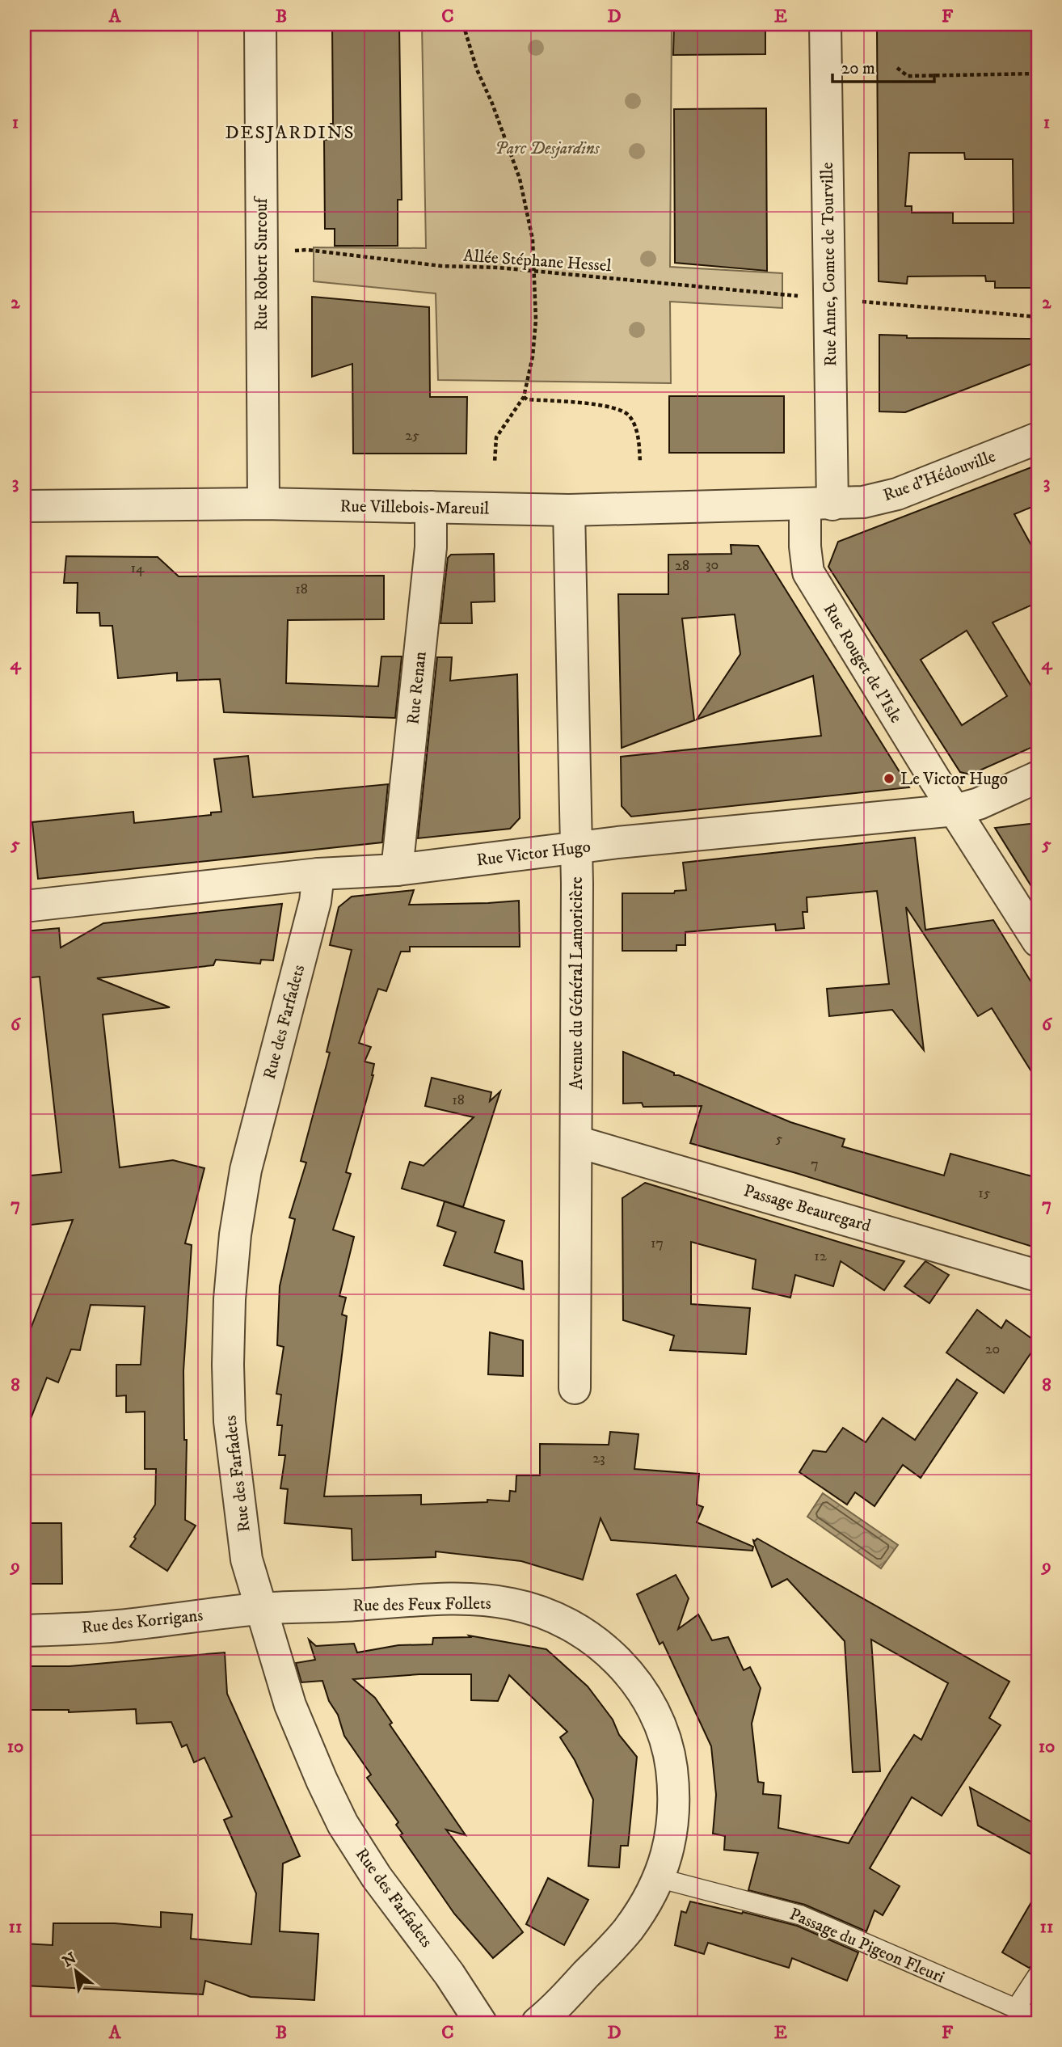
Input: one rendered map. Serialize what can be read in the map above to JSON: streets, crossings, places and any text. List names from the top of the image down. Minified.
{"streets":{"street":["Rue Robert Surcouf","Rue Anne, Comte de Tourville","Rue d'Hédouville","Rue Villebois-Mareuil","Rue Rouget de l'Isle","Rue Renan","Rue Victor Hugo","Avenue du Général Lamoricière","Rue des Farfadets","Passage Beauregard","Rue des Feux Follets","Rue des Korrigans"],"lane":["Passage du Pigeon Fleuri"],"path":["Allée Stéphane Hessel"]},"crossings":[["Allée Stéphane Hessel","Rue Robert Surcouf"],["Rue Robert Surcouf","Rue Villebois-Mareuil"],["Rue Anne, Comte de Tourville","Rue d'Hédouville"],["Rue Anne, Comte de Tourville","Rue Villebois-Mareuil"],["Rue Anne, Comte de Tourville","Rue Rouget de l'Isle"],["Rue d'Hédouville","Rue Villebois-Mareuil"],["Rue d'Hédouville","Rue Rouget de l'Isle"],["Rue Villebois-Mareuil","Rue Rouget de l'Isle"],["Rue Villebois-Mareuil","Rue Renan"],["Rue Villebois-Mareuil","Avenue du Général Lamoricière"],["Rue Rouget de l'Isle","Rue Victor Hugo"],["Rue Renan","Rue Victor Hugo"],["Rue Victor Hugo","Avenue du Général Lamoricière"],["Rue Victor Hugo","Rue des Farfadets"],["Avenue du Général Lamoricière","Passage Beauregard"],["Rue des Farfadets","Rue des Feux Follets"],["Rue des Farfadets","Rue des Korrigans"],["Rue des Feux Follets","Rue des Korrigans"],["Rue des Feux Follets","Passage du Pigeon Fleuri"]],"districts":["DESJARDINS"],"parks":["Parc Desjardins"],"places":["Le Victor Hugo"],"house_numbers":["25","30","28","14","18","18","5","7","15","17","12","20","23"],"scale_bar":"20 m","north":"top left","grid":{"columns":["A","B","C","D","E","F"],"rows":["1","2","3","4","5","6","7","8","9","10","11"]}}
